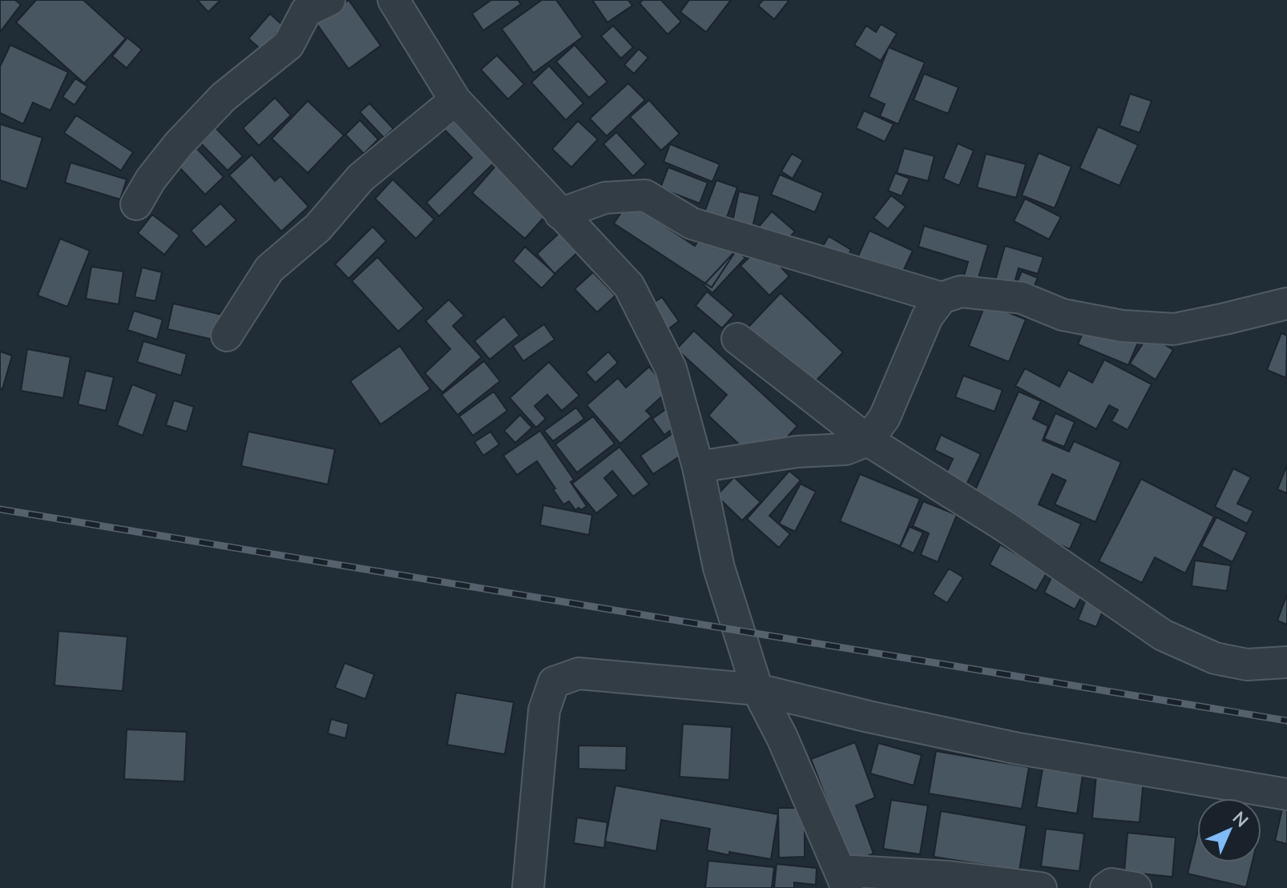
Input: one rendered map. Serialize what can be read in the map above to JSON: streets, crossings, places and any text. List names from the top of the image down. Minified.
{"north":"top right"}
